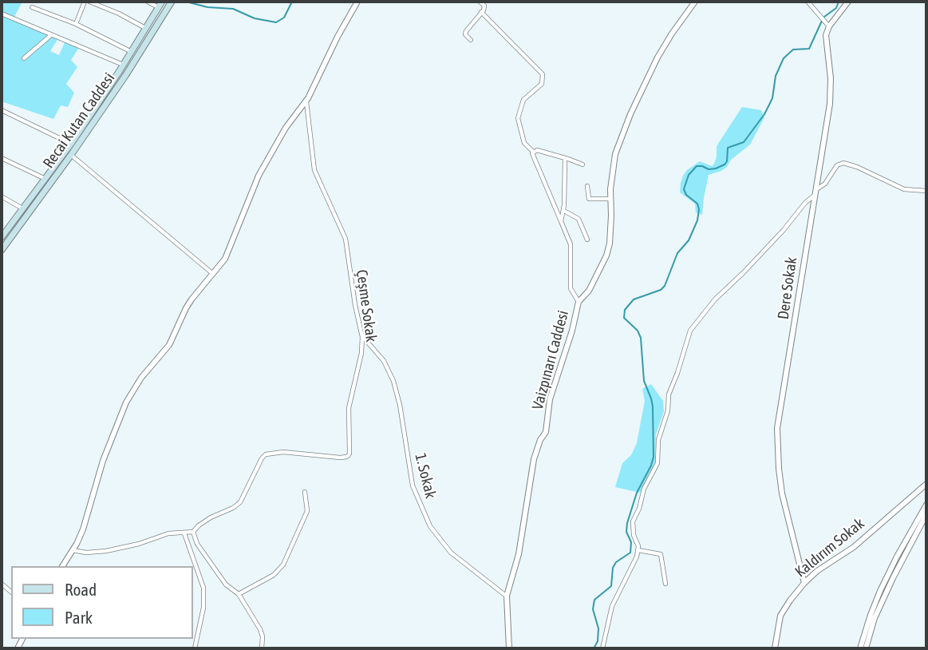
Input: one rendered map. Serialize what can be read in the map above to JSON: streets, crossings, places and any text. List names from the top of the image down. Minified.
{"streets":{"main road":["Recai Kutan Caddesi"],"street":["Dere Sokak","Çeşme Sokak","Vaizpınarı Caddesi","1. Sokak","Kaldırım Sokak"]},"crossings":[["Dere Sokak","Kaldırım Sokak"],["Çeşme Sokak","1. Sokak"],["Vaizpınarı Caddesi","1. Sokak"]],"legend":["Road","Park"]}
